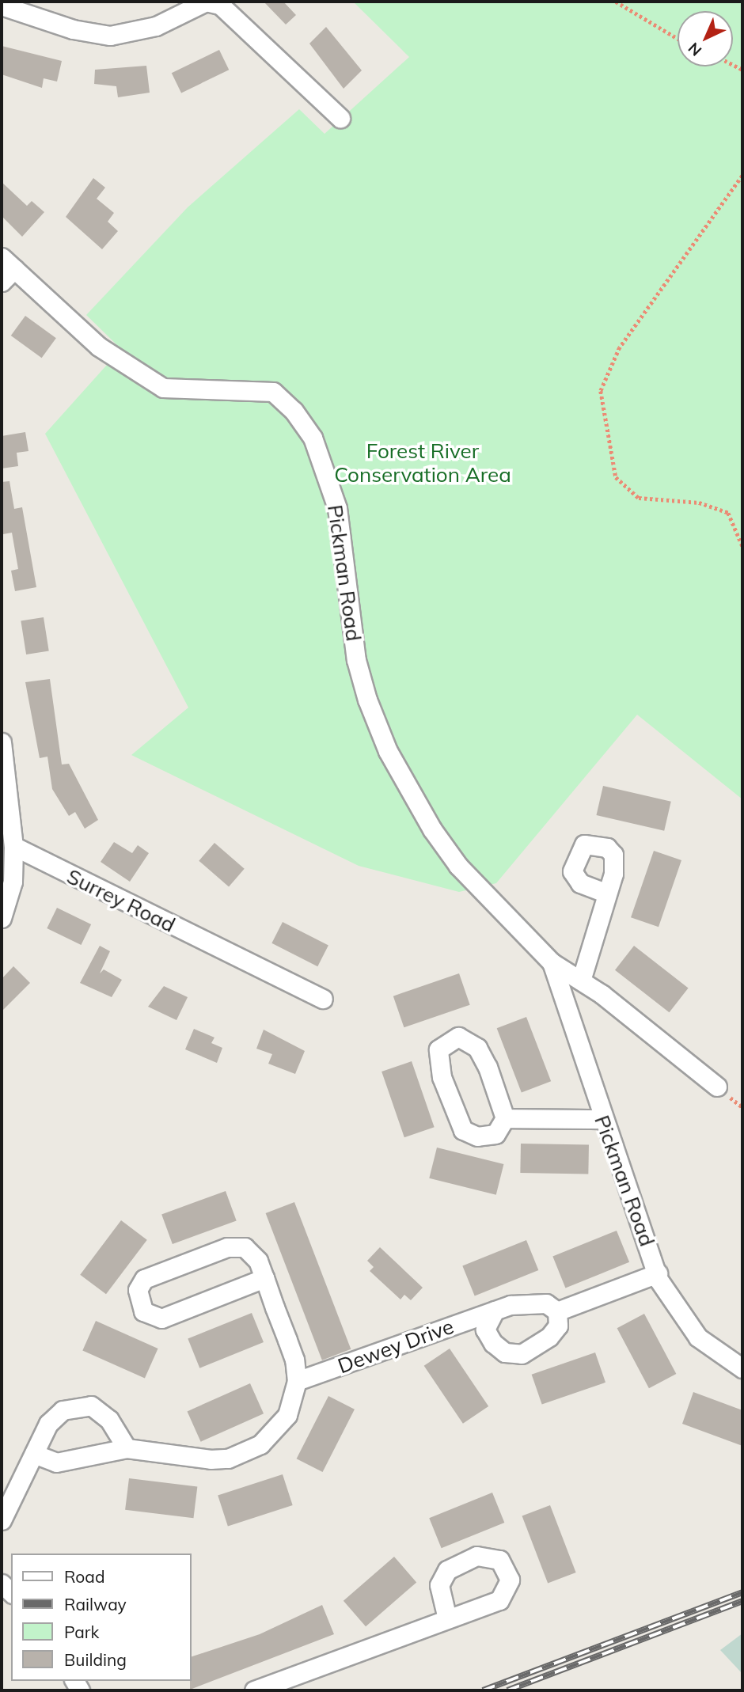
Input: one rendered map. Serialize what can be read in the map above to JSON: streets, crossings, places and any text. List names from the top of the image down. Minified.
{"streets":{"street":["Pickman Road","Surrey Road","Dewey Drive"]},"parks":["Forest River Conservation Area"],"legend":["Road","Railway","Park","Building"],"north":"bottom left"}
